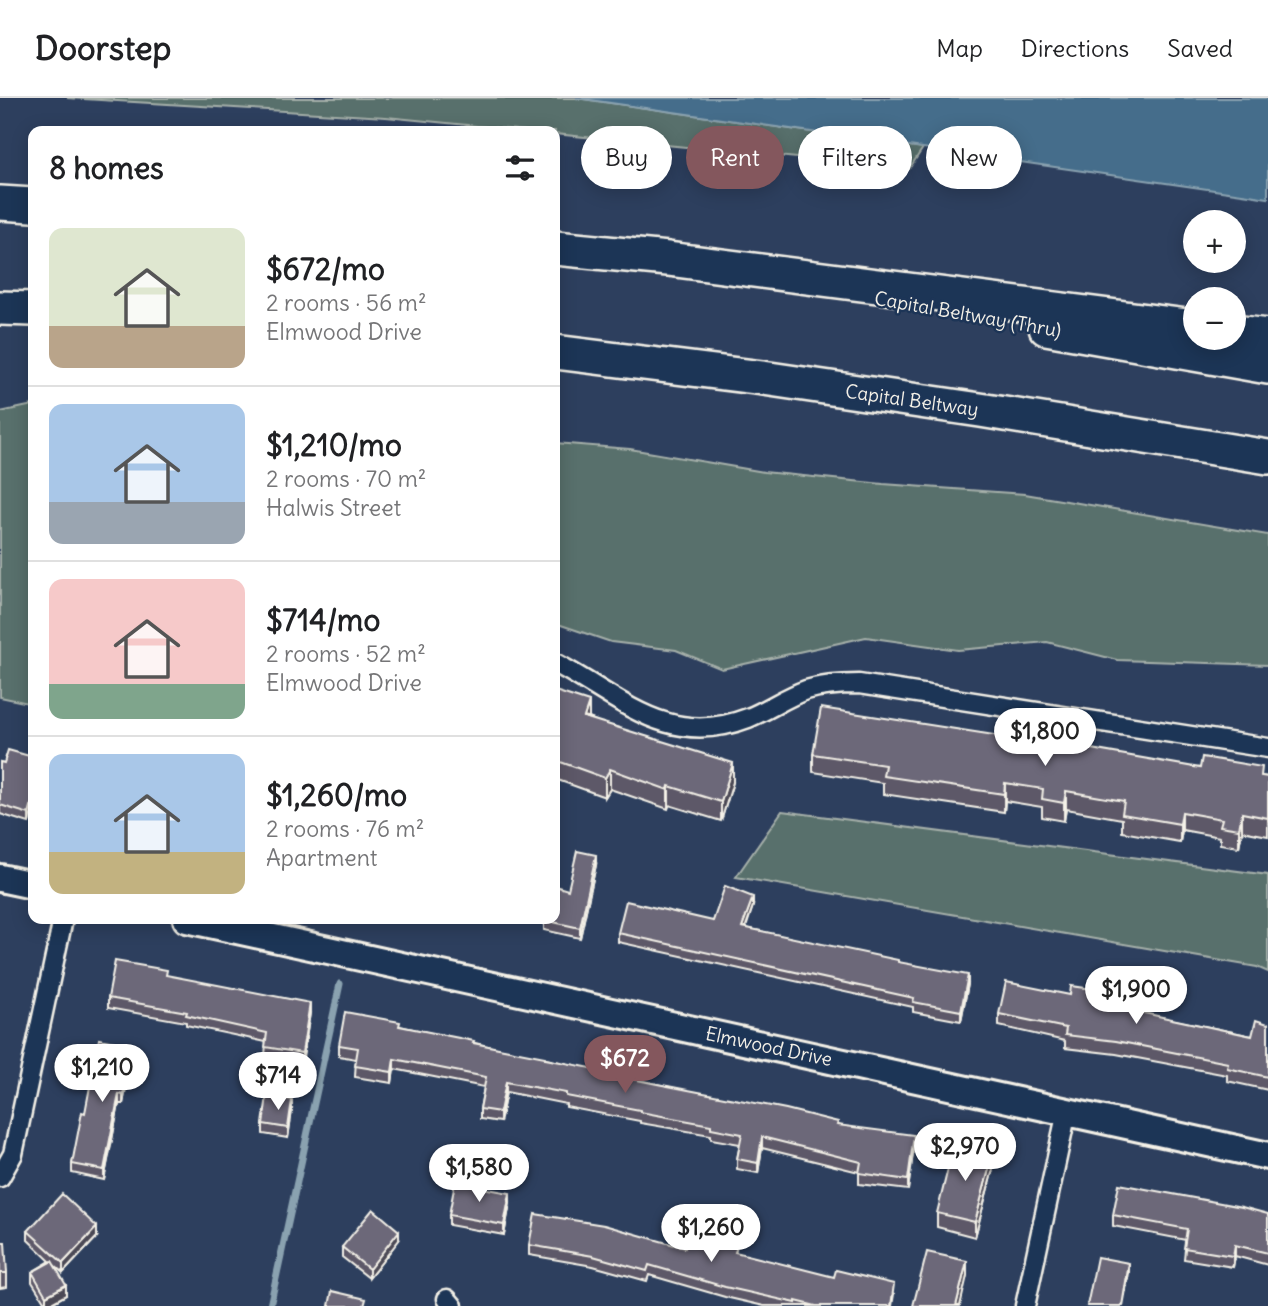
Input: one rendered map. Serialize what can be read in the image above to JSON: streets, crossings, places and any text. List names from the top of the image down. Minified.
{"streets":{"highway":["Capital Beltway (Thru)","Capital Beltway"],"street":["Elmwood Drive"]},"page":{"header":"Doorstep","nav":["Map","Directions","Saved"],"chip":["Buy","Rent","Filters","New"],"heading":"8 homes","map_buttons":["+","−"],"list":[{"name":"$672/mo","note":"2 rooms · 56 m² · Elmwood Drive"},{"name":"$1,210/mo","note":"2 rooms · 70 m² · Halwis Street"},{"name":"$714/mo","note":"2 rooms · 52 m² · Elmwood Drive"},{"name":"$1,260/mo","note":"2 rooms · 76 m² · Apartment"}],"price":["$1,800","$1,900","$672","$1,210","$714","$2,970","$1,580","$1,260"]}}
